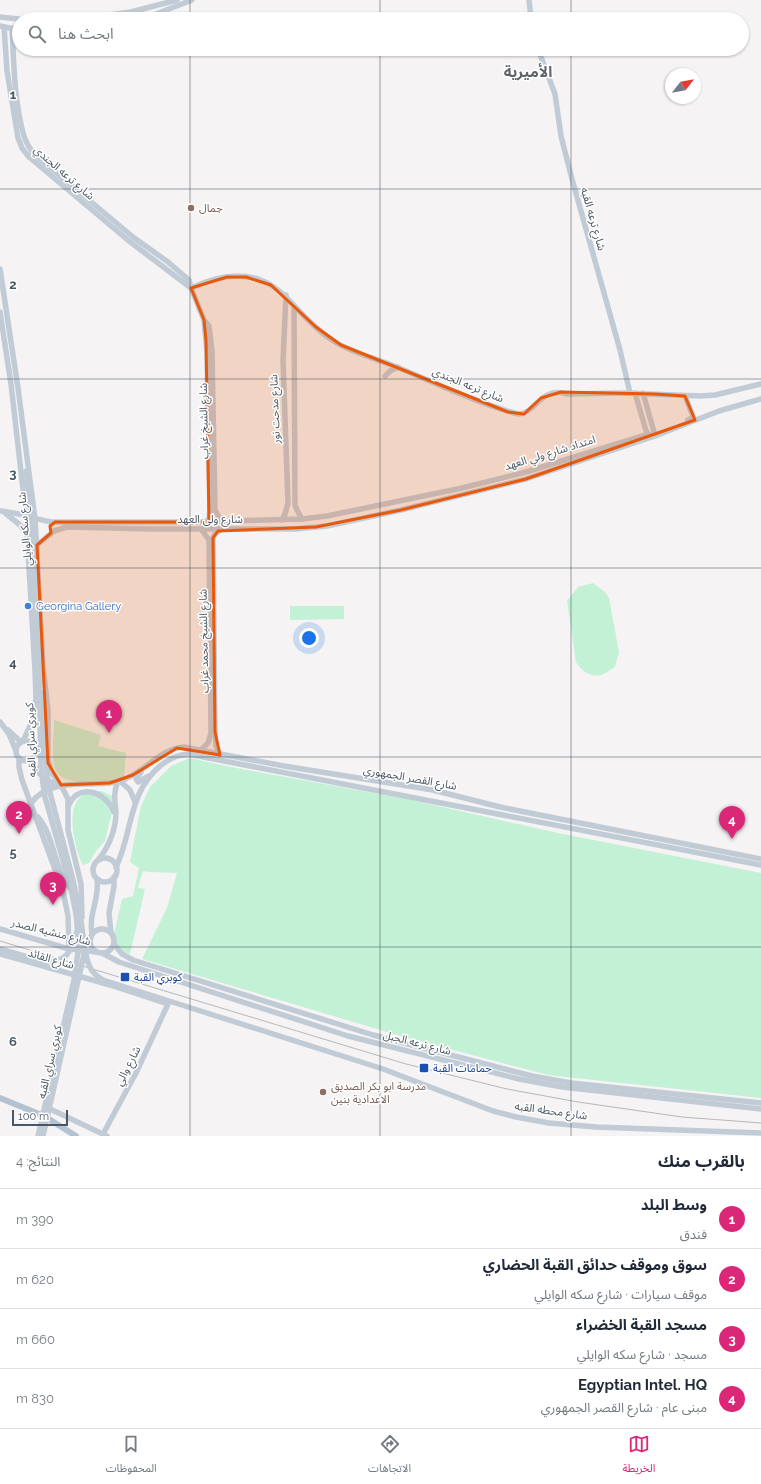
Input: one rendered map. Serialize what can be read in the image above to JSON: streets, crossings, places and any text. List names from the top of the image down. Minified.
{"streets":{"main road":["شارع ترعه الجندي","شارع ترعه القبه","شارع مدحت نور","شارع الشيخ غراب","امتداد شارع ولي العهد","شارع ولى العهد","شارع سكه الوايلي","شارع الشيخ محمد غراب","كوبري سراي القبه","شارع القصر الجمهوري","شارع منشيه الصدر","شارع القائد","شارع ترعه الجبل","شارع والي","شارع محطه القبه"]},"crossings":[["شارع ترعه الجندي","شارع ترعه القبه"],["شارع ترعه الجندي","شارع مدحت نور"],["شارع ترعه الجندي","شارع الشيخ غراب"],["شارع ترعه القبه","امتداد شارع ولي العهد"],["شارع مدحت نور","شارع ولى العهد"],["شارع الشيخ غراب","شارع ولى العهد"],["امتداد شارع ولي العهد","شارع ولى العهد"],["شارع ولى العهد","شارع سكه الوايلي"],["شارع ولى العهد","شارع الشيخ محمد غراب"],["شارع سكه الوايلي","كوبري سراي القبه"],["شارع سكه الوايلي","شارع القصر الجمهوري"],["شارع الشيخ محمد غراب","شارع القصر الجمهوري"],["كوبري سراي القبه","شارع محطه القبه"],["شارع منشيه الصدر","شارع ترعه الجبل"],["شارع القائد","شارع والي"]],"districts":["الأميرية"],"places":{"other":["جمال","Georgina Gallery","مدرسة ابو بكر الصديق الاعدادية بنين"],"transit":["كوبري القبة","حمامات القبة"]},"scale_bar":"100 m","north":"top right","page":{"search":"ابحث هنا","pins":["1","2","4","3"],"scale":"100 m","heading":["بالقرب منك","النتائج: 4"],"list":[{"mark":"1","name":"وسط البلد","note":"فندق","value":"390 m"},{"mark":"2","name":"سوق وموقف حدائق القبة الحضاري","note":"موقف سيارات · شارع سكه الوايلي","value":"620 m"},{"mark":"3","name":"مسجد القبة الخضراء","note":"مسجد · شارع سكه الوايلي","value":"660 m"},{"mark":"4","name":"Egyptian Intel. HQ","note":"مبنى عام · شارع القصر الجمهوري","value":"830 m"}],"nav":["الخريطة","الاتجاهات","المحفوظات"]},"grid":{"rows":["1","2","3","4","5","6"]}}
